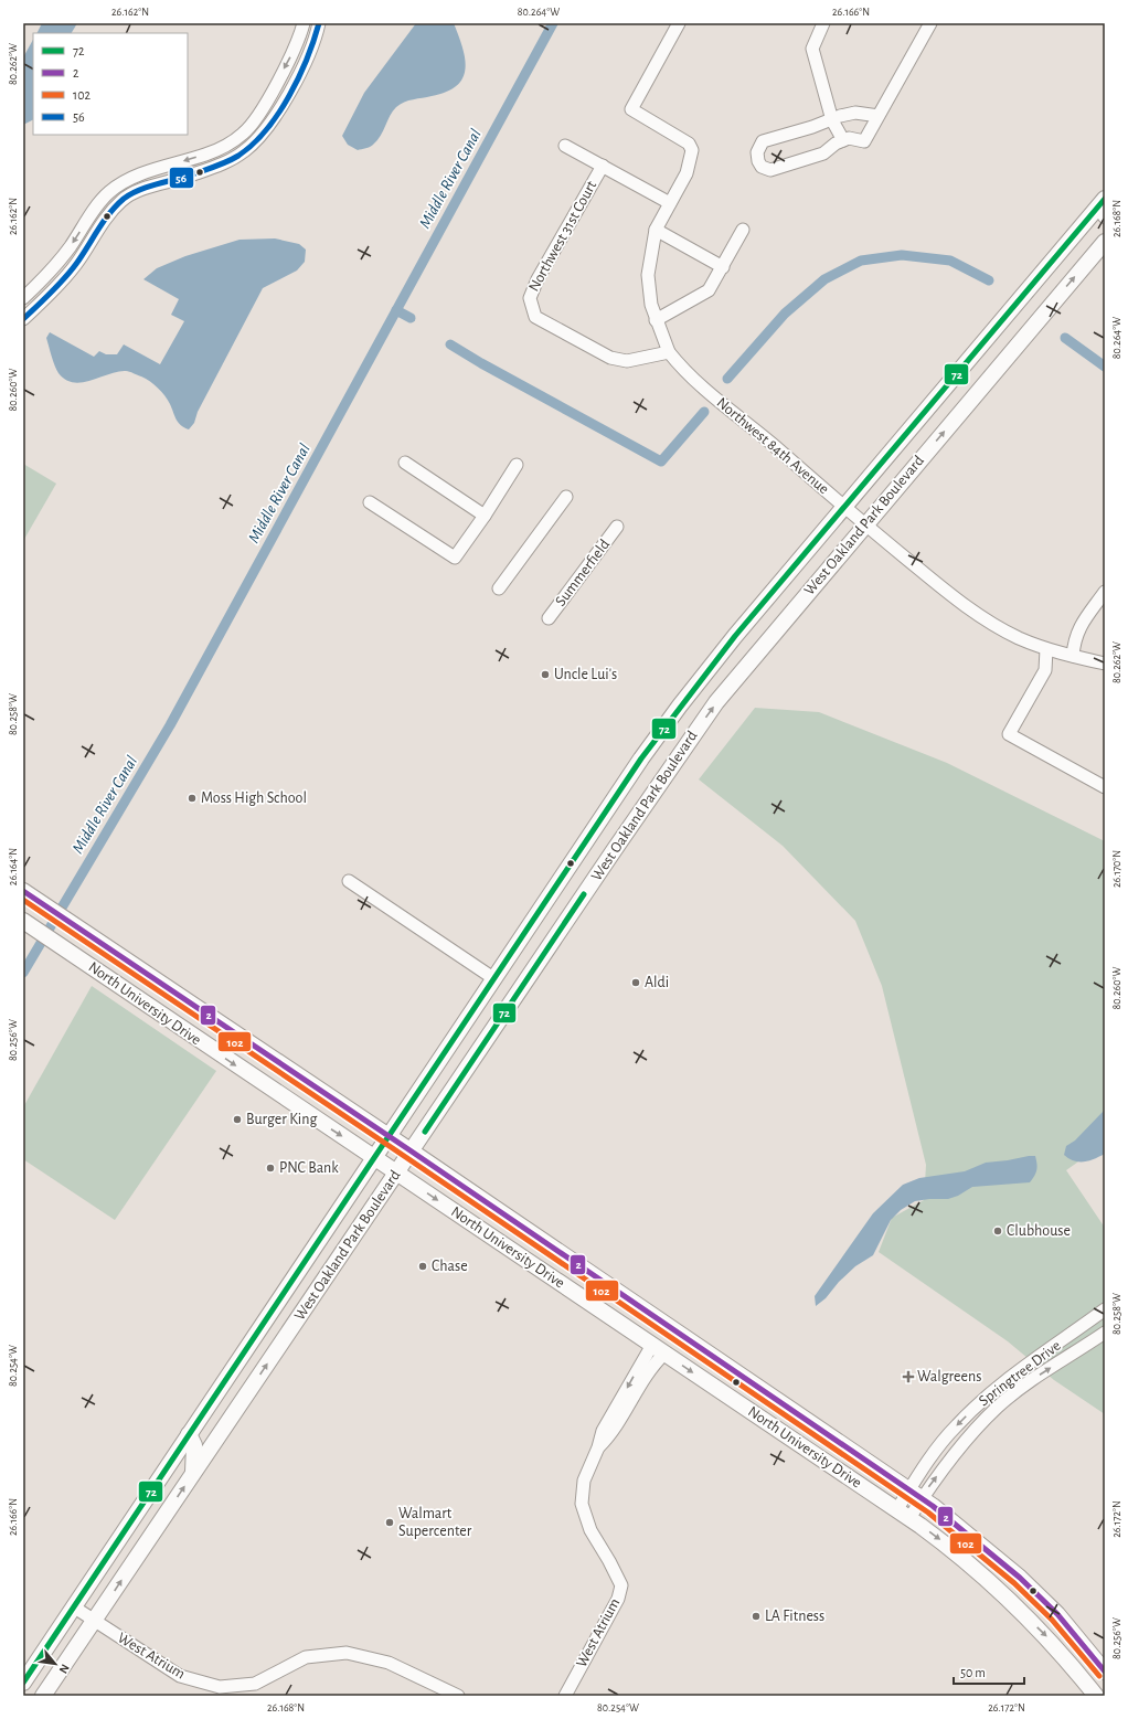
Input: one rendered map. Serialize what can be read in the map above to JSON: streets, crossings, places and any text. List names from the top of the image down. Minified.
{"streets":{"main road":["West Oakland Park Boulevard","North University Drive"],"street":["Northwest 31st Court","Northwest 84th Avenue","Summerfield","Springtree Drive","West Atrium"]},"crossings":[["Northwest 31st Court","Northwest 84th Avenue"],["Northwest 84th Avenue","West Oakland Park Boulevard"],["West Oakland Park Boulevard","North University Drive"],["West Oakland Park Boulevard","West Atrium"],["North University Drive","Springtree Drive"],["North University Drive","West Atrium"]],"water":["Middle River Canal"],"places":{"other":["Uncle Lui's","Moss High School","Aldi","Burger King","PNC Bank","Clubhouse","Chase","Walmart Supercenter","LA Fitness"],"health":["Walgreens"]},"lines":["transit line 56","transit line 72","transit line 2","transit line 102"],"legend":["72","2","102","56"],"scale_bar":"50 m","north":"bottom right","coordinates":["26.162°N","80.264°W","26.166°N","80.262°W","26.168°N","80.260°W","80.258°W","26.164°N","26.170°N","80.256°W","80.254°W","26.172°N"]}
